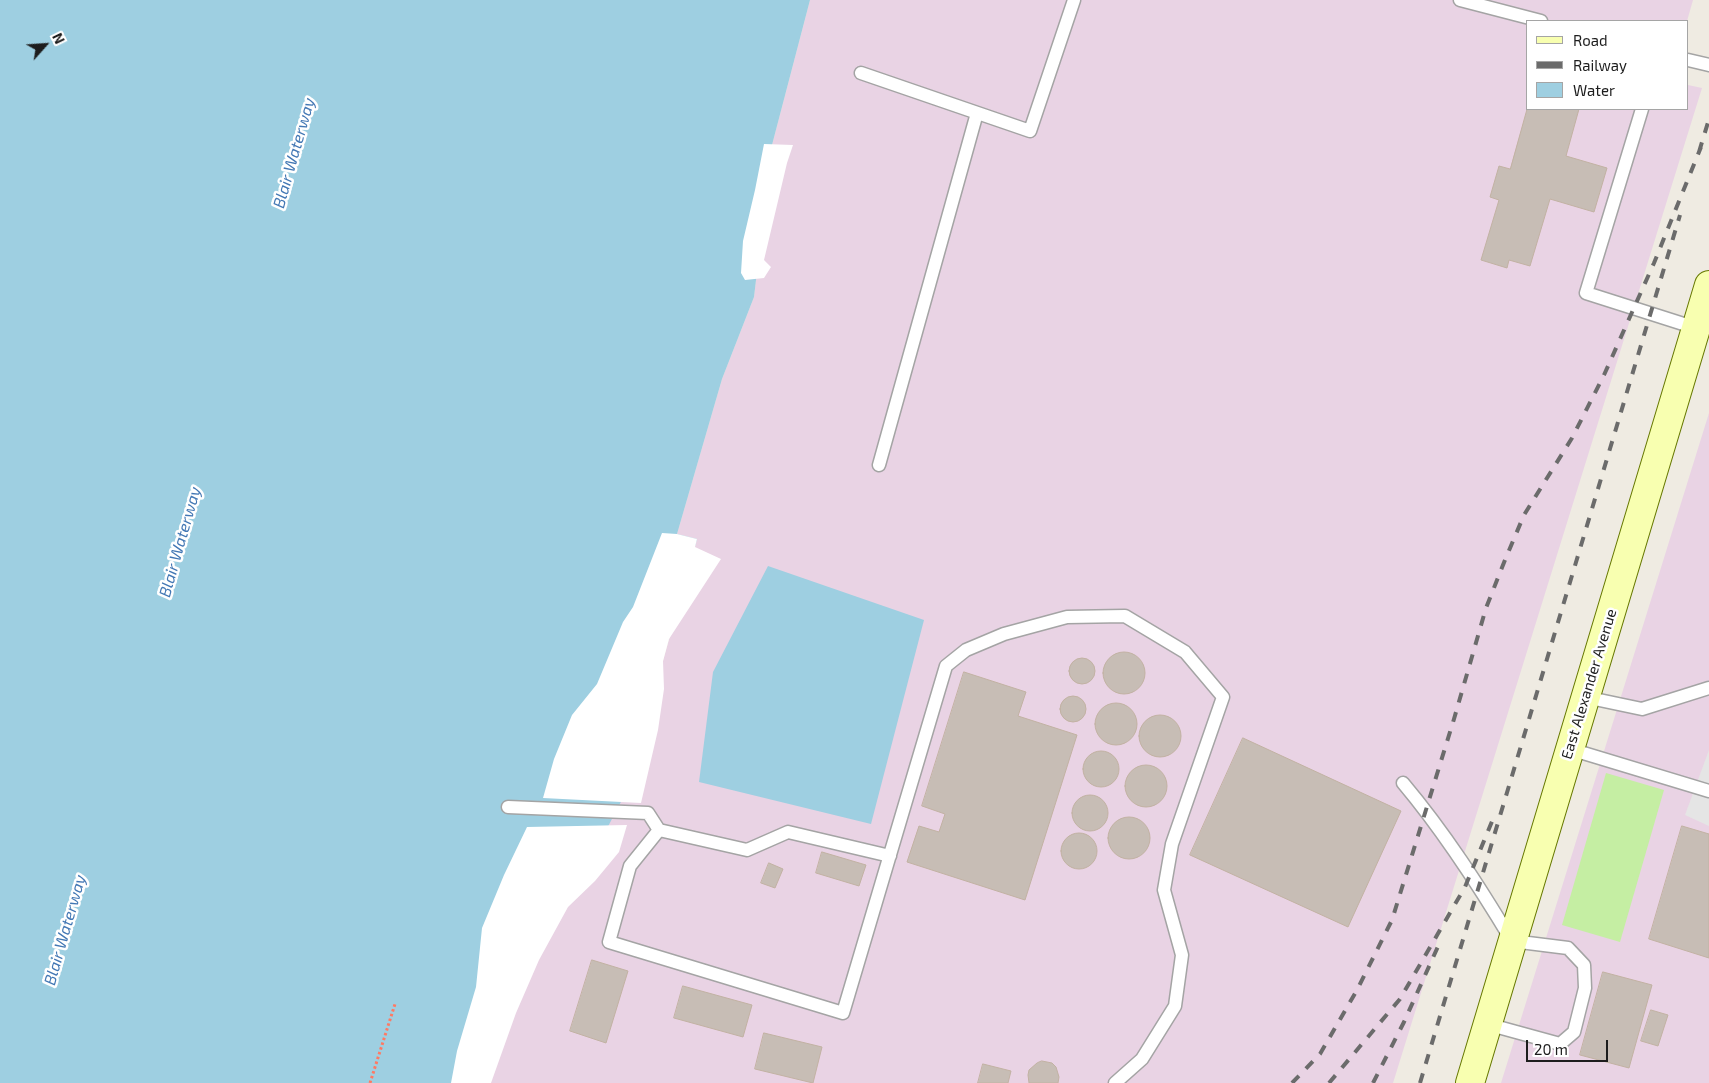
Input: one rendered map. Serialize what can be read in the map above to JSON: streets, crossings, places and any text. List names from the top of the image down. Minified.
{"streets":{"street":["East Alexander Avenue"]},"water":["Blair Waterway"],"legend":["Road","Railway","Water"],"scale_bar":"20 m","north":"top right"}
